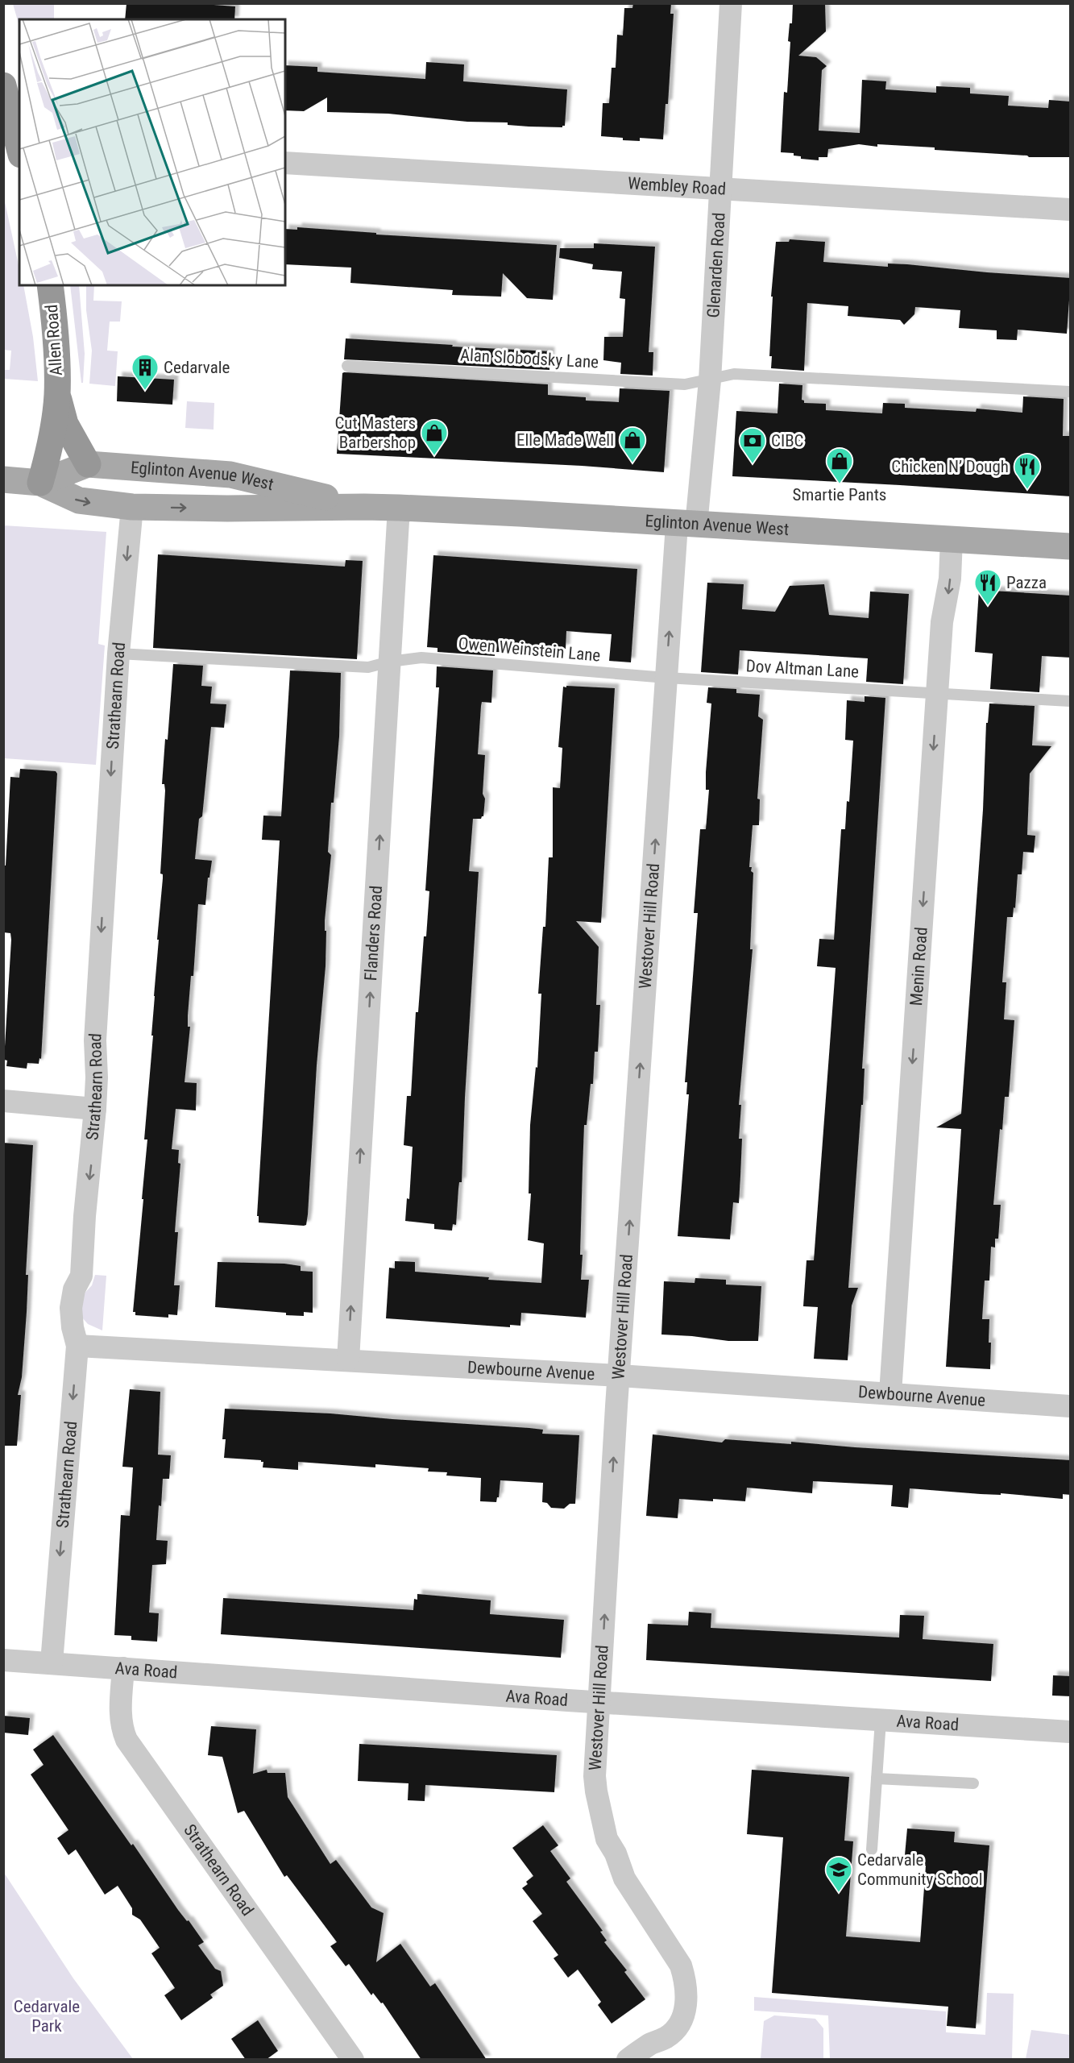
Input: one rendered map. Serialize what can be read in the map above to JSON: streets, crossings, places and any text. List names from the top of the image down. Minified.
{"streets":{"highway":["Allen Road"],"main road":["Eglinton Avenue West"],"street":["Wembley Road","Glenarden Road","Strathearn Road","Westover Hill Road","Flanders Road","Menin Road","Dewbourne Avenue","Ava Road"],"lane":["Alan Slobodsky Lane","Owen Weinstein Lane","Dov Altman Lane"]},"crossings":[["Wembley Road","Glenarden Road"],["Glenarden Road","Alan Slobodsky Lane"],["Glenarden Road","Eglinton Avenue West"],["Glenarden Road","Westover Hill Road"],["Eglinton Avenue West","Strathearn Road"],["Eglinton Avenue West","Westover Hill Road"],["Eglinton Avenue West","Flanders Road"],["Eglinton Avenue West","Menin Road"],["Owen Weinstein Lane","Dov Altman Lane"],["Owen Weinstein Lane","Strathearn Road"],["Owen Weinstein Lane","Westover Hill Road"],["Owen Weinstein Lane","Flanders Road"],["Dov Altman Lane","Westover Hill Road"],["Dov Altman Lane","Menin Road"],["Strathearn Road","Dewbourne Avenue"],["Strathearn Road","Ava Road"],["Westover Hill Road","Dewbourne Avenue"],["Westover Hill Road","Ava Road"],["Flanders Road","Dewbourne Avenue"],["Menin Road","Dewbourne Avenue"]],"one_way":["Strathearn Road","Westover Hill Road","Flanders Road","Menin Road"],"parks":["Cedarvale Park"],"places":{"building":["Cedarvale"],"shop":["Cut Masters Barbershop","Elle Made Well","Smartie Pants"],"bank":["CIBC"],"restaurant":["Chicken N’ Dough","Pazza"],"school or university":["Cedarvale Community School"]}}
